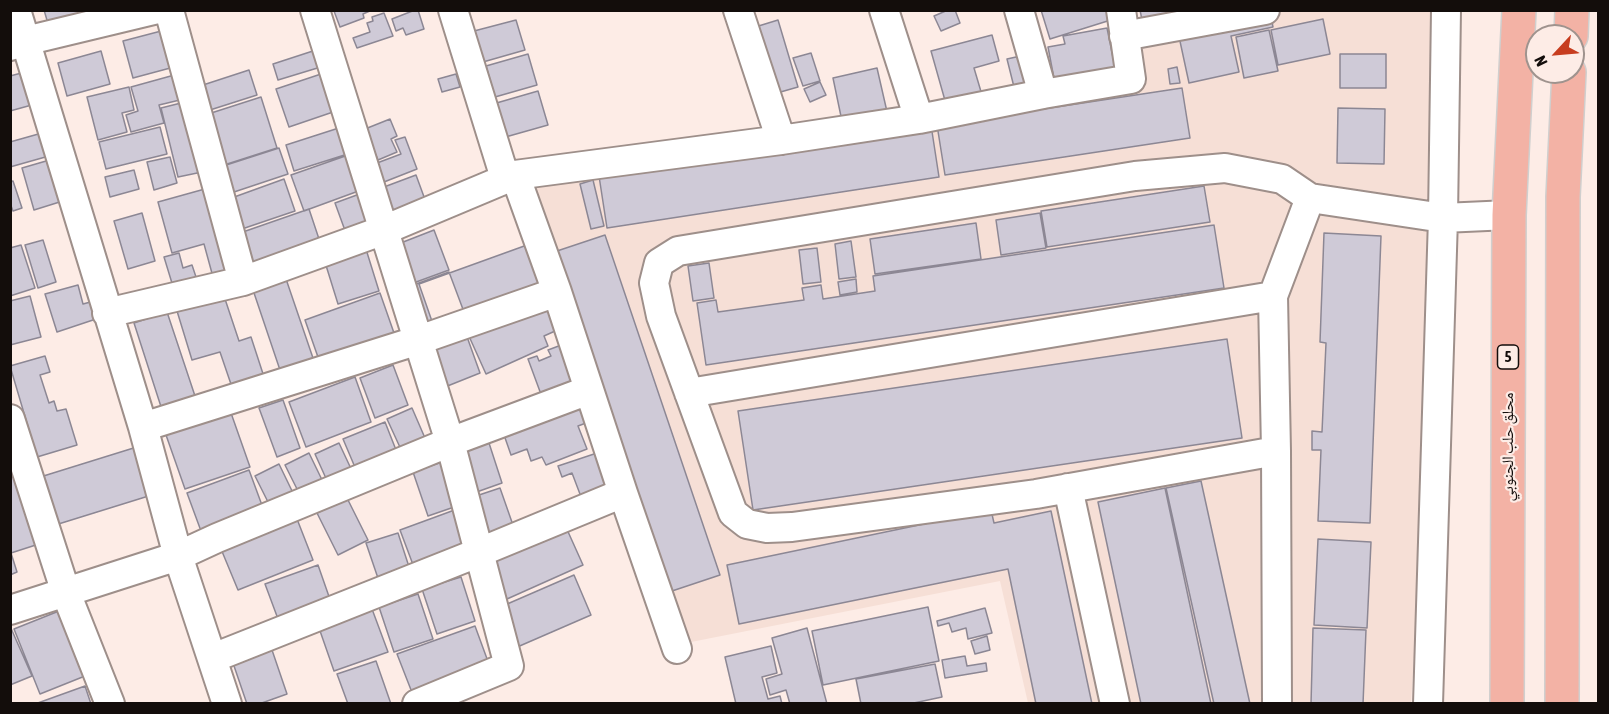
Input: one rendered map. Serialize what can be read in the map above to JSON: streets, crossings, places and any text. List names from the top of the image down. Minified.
{"streets":{"highway":["5","محلق حلب الجنوبي"]},"north":"bottom left"}
